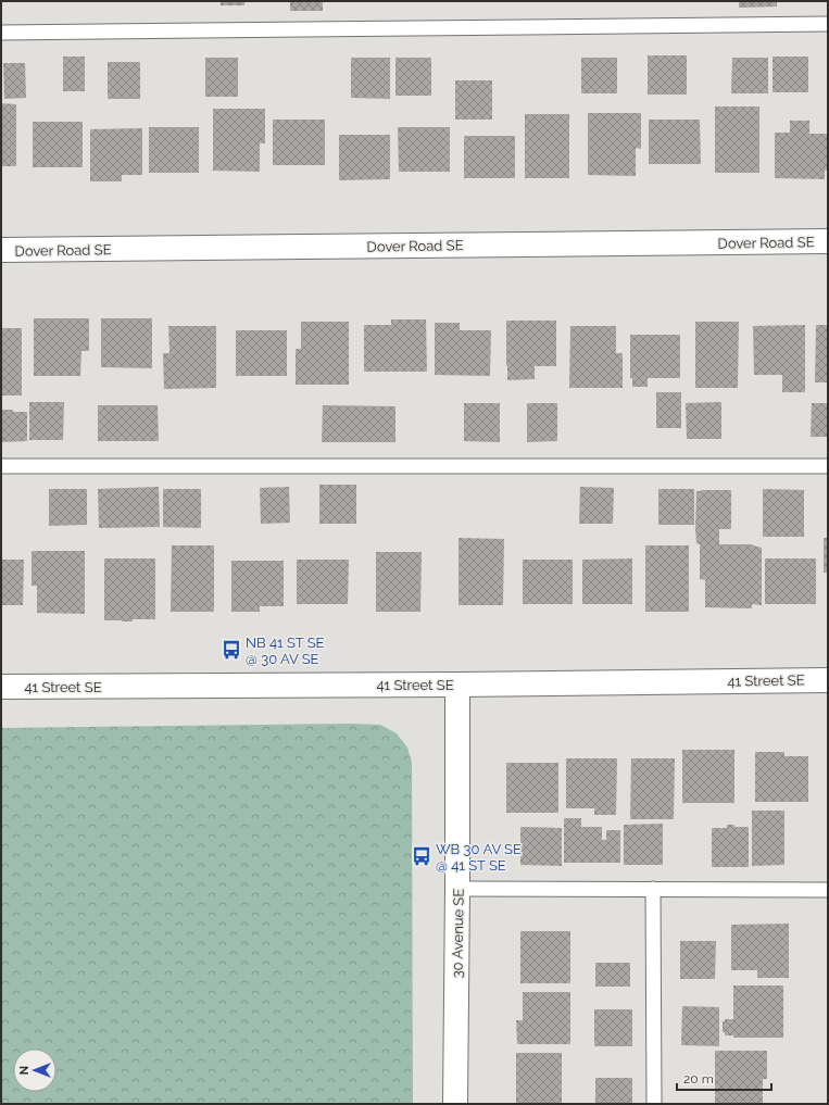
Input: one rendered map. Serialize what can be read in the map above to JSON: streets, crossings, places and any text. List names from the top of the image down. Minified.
{"streets":{"street":["Dover Road SE","41 Street SE","30 Avenue SE"]},"crossings":[["41 Street SE","30 Avenue SE"]],"places":{"bus stop":["NB 41 ST SE @ 30 AV SE","WB 30 AV SE @ 41 ST SE"]},"scale_bar":"20 m","north":"left"}
